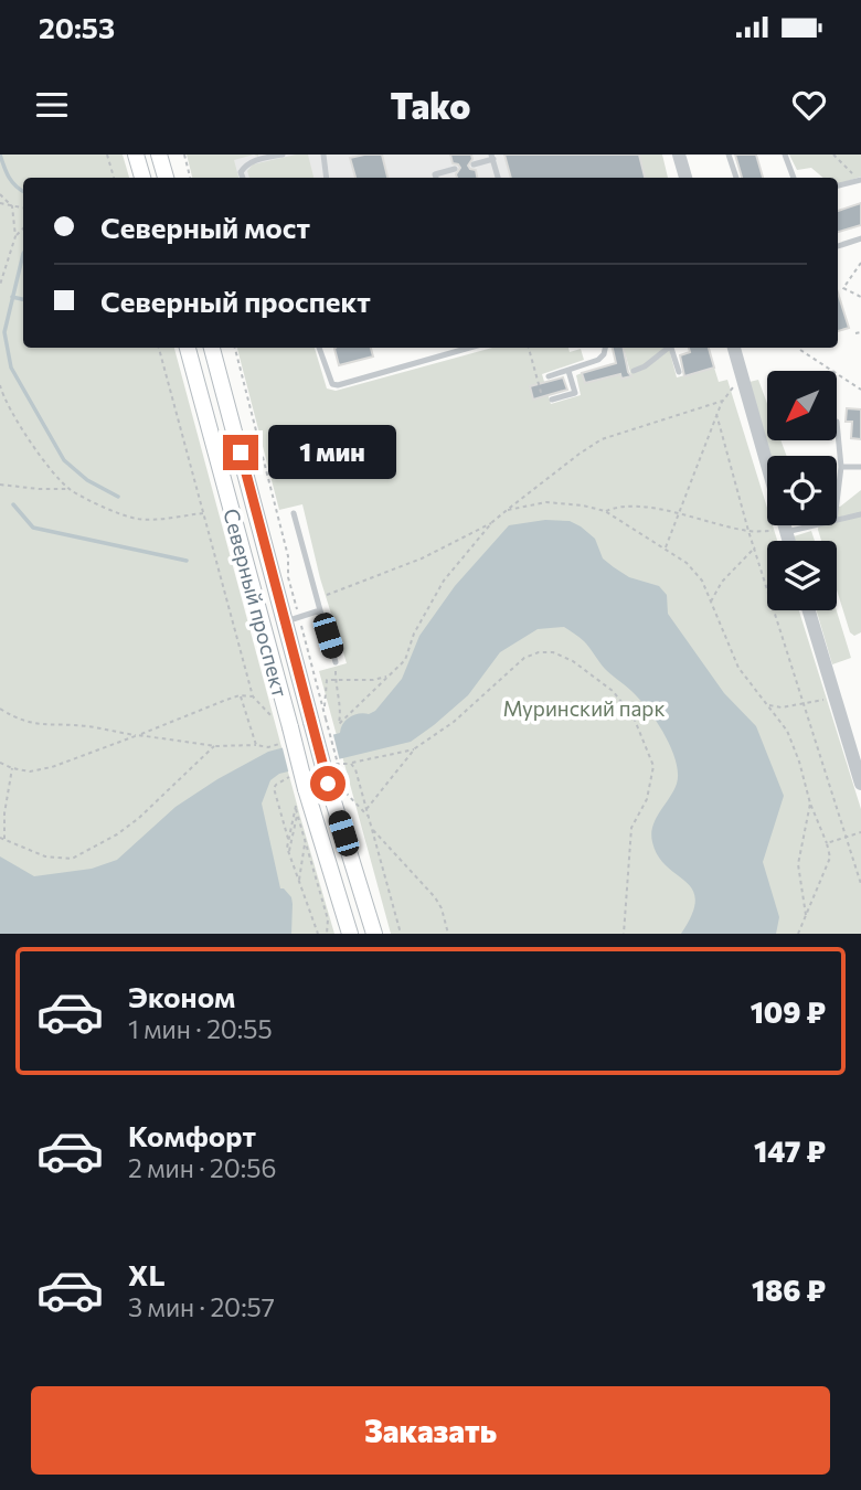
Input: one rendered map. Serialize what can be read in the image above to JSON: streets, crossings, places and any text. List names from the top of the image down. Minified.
{"streets":{"main road":["Северный проспект"]},"parks":["Муринский парк"],"north":"bottom left","page":{"status":"20:53","header":"Tako","banner":["Северный мост","Северный проспект"],"bubble":"1 мин","list":[{"name":"Эконом","note":"1 мин · 20:55","value":"109 ₽"},{"name":"Комфорт","note":"2 мин · 20:56","value":"147 ₽"},{"name":"XL","note":"3 мин · 20:57","value":"186 ₽"}],"buttons":"Заказать"}}
